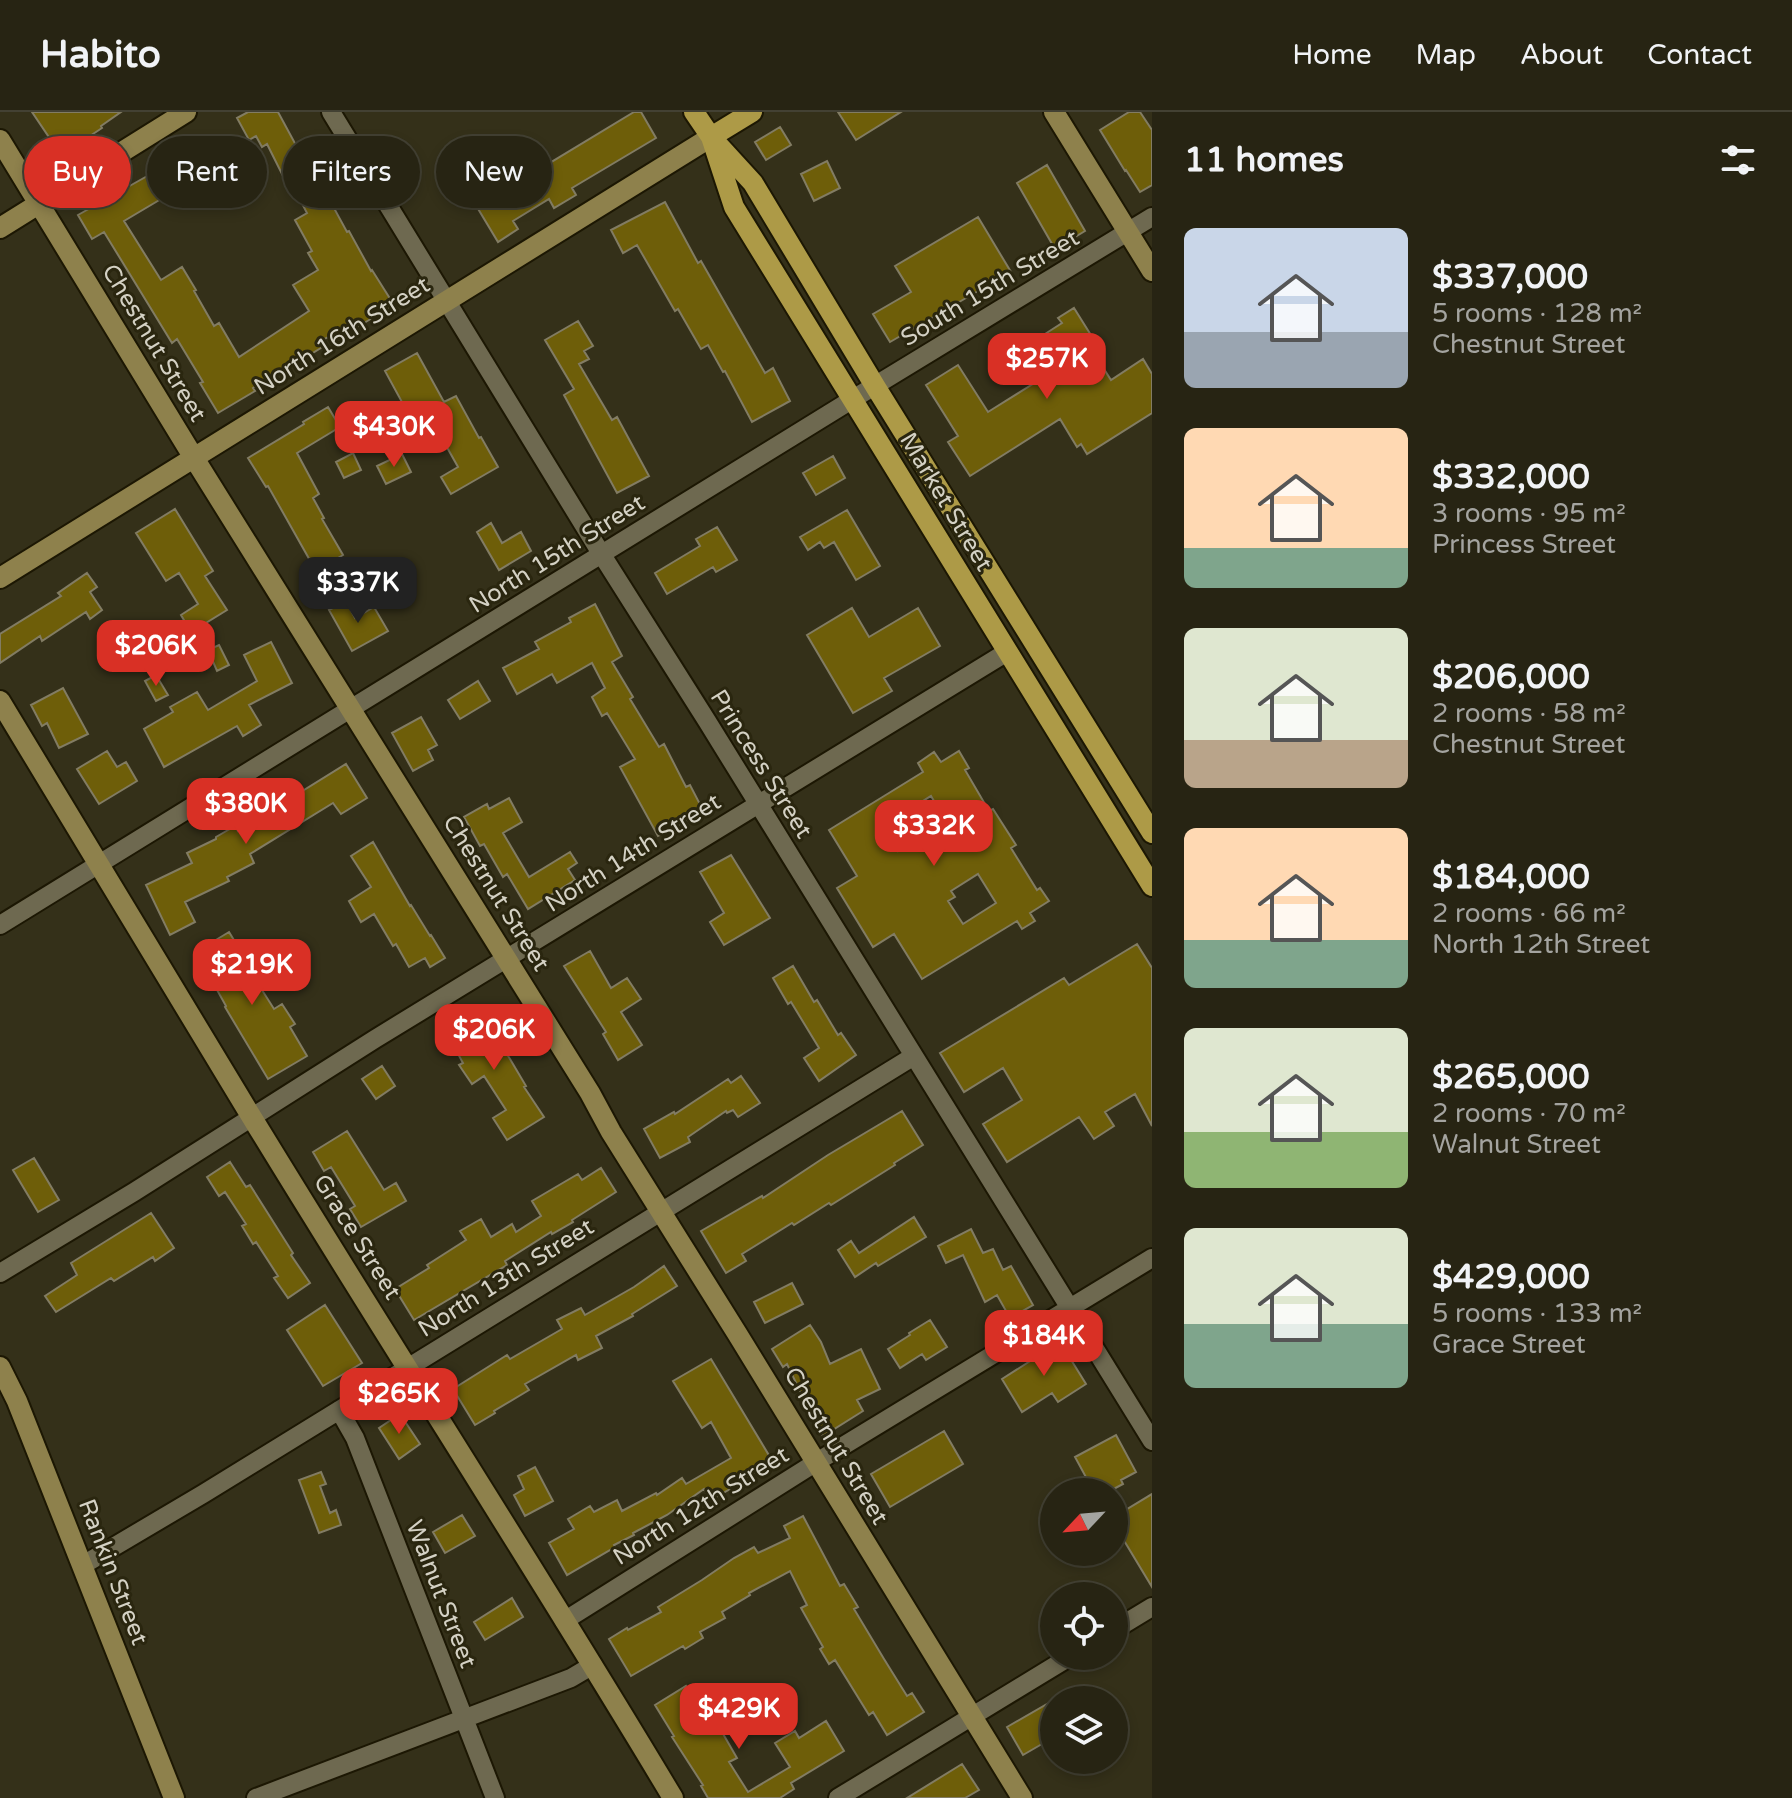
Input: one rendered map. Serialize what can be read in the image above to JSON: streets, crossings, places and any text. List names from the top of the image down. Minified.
{"streets":{"main road":["Market Street"],"street":["South 15th Street","North 16th Street","Chestnut Street","North 15th Street","Princess Street","North 14th Street","Grace Street","North 13th Street","North 12th Street","Rankin Street","Walnut Street"]},"crossings":[["South 15th Street","Market Street"],["South 15th Street","North 15th Street"],["North 16th Street","Chestnut Street"],["North 16th Street","Market Street"],["North 16th Street","Princess Street"],["Chestnut Street","North 15th Street"],["Chestnut Street","North 14th Street"],["Chestnut Street","North 13th Street"],["Chestnut Street","North 12th Street"],["Market Street","North 15th Street"],["Market Street","North 14th Street"],["North 15th Street","Princess Street"],["North 15th Street","Grace Street"],["Princess Street","North 14th Street"],["Princess Street","North 13th Street"],["Princess Street","North 12th Street"],["North 14th Street","Grace Street"],["Grace Street","North 13th Street"],["Grace Street","North 12th Street"],["North 13th Street","Rankin Street"],["North 13th Street","Walnut Street"]],"north":"bottom left","page":{"header":"Habito","nav":["Home","Map","About","Contact"],"heading":"11 homes","chip":["Buy","Rent","Filters","New"],"list":[{"name":"$337,000","note":"5 rooms · 128 m² · Chestnut Street"},{"name":"$332,000","note":"3 rooms · 95 m² · Princess Street"},{"name":"$206,000","note":"2 rooms · 58 m² · Chestnut Street"},{"name":"$184,000","note":"2 rooms · 66 m² · North 12th Street"},{"name":"$265,000","note":"2 rooms · 70 m² · Walnut Street"},{"name":"$429,000","note":"5 rooms · 133 m² · Grace Street"}],"price":["$257K","$430K","$337K","$206K","$380K","$332K","$219K","$206K","$184K","$265K","$429K"]}}
